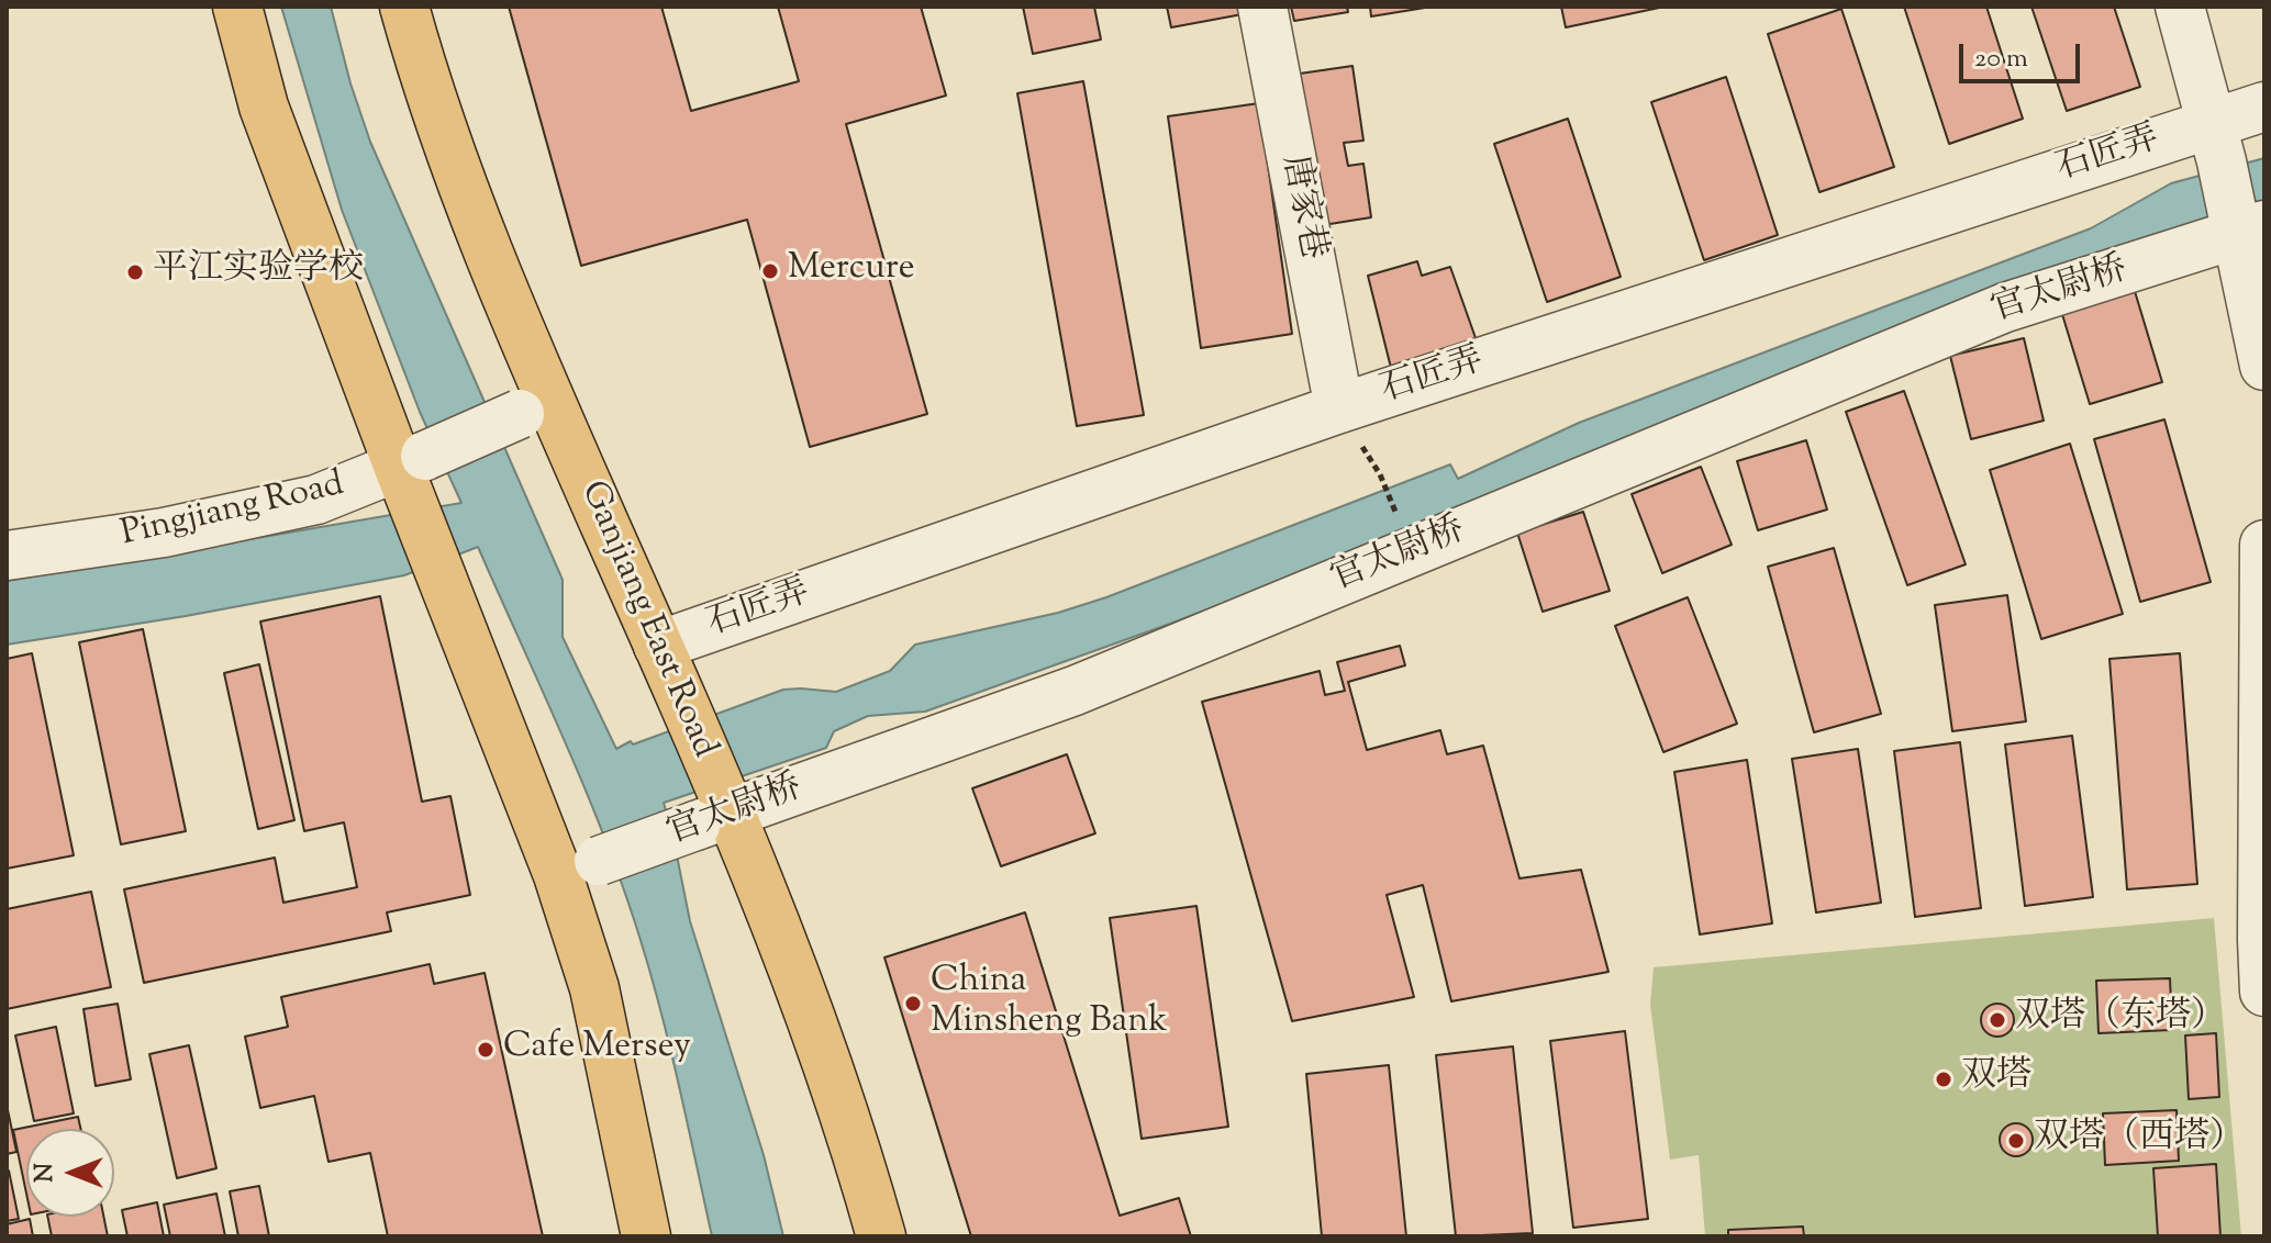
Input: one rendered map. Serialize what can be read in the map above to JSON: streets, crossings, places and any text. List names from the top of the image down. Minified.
{"streets":{"main road":["Ganjiang East Road"],"street":["石匠弄","唐家巷","官太尉桥","Pingjiang Road"]},"crossings":[["石匠弄","唐家巷"],["石匠弄","Ganjiang East Road"],["官太尉桥","Ganjiang East Road"],["Pingjiang Road","Ganjiang East Road"]],"places":["Mercure","平江实验学校","China Minsheng Bank","双塔（东塔）","Cafe Mersey","双塔","双塔（西塔）"],"scale_bar":"20 m","north":"left"}
